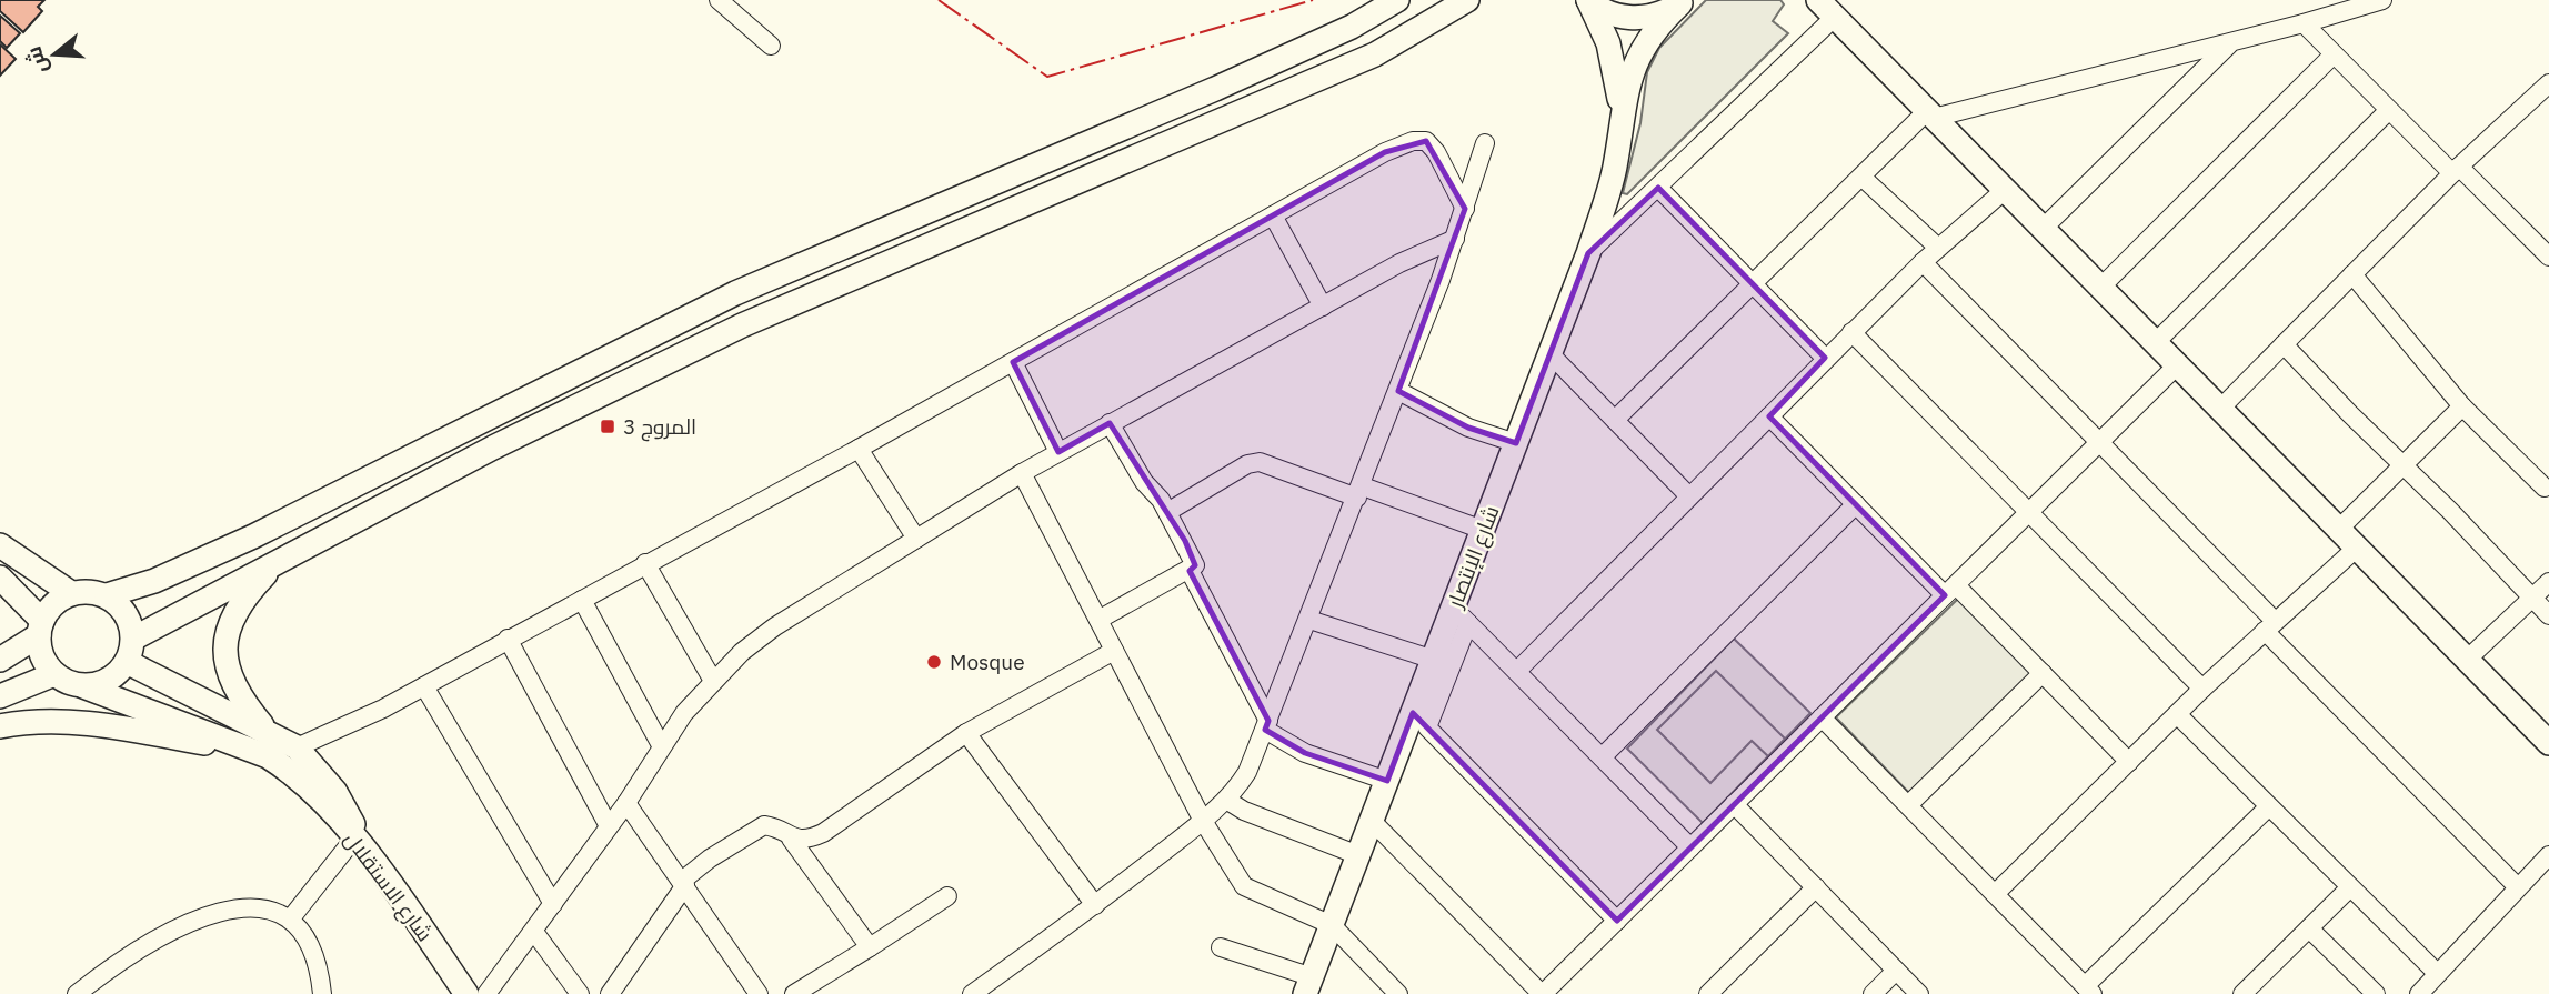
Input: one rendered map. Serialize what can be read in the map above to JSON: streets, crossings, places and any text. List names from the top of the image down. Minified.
{"streets":{"main road":["شارع الإنتصار","شارع الاستقلال"]},"places":{"transit":["المروج 3"],"other":["Mosque"]},"north":"left"}
